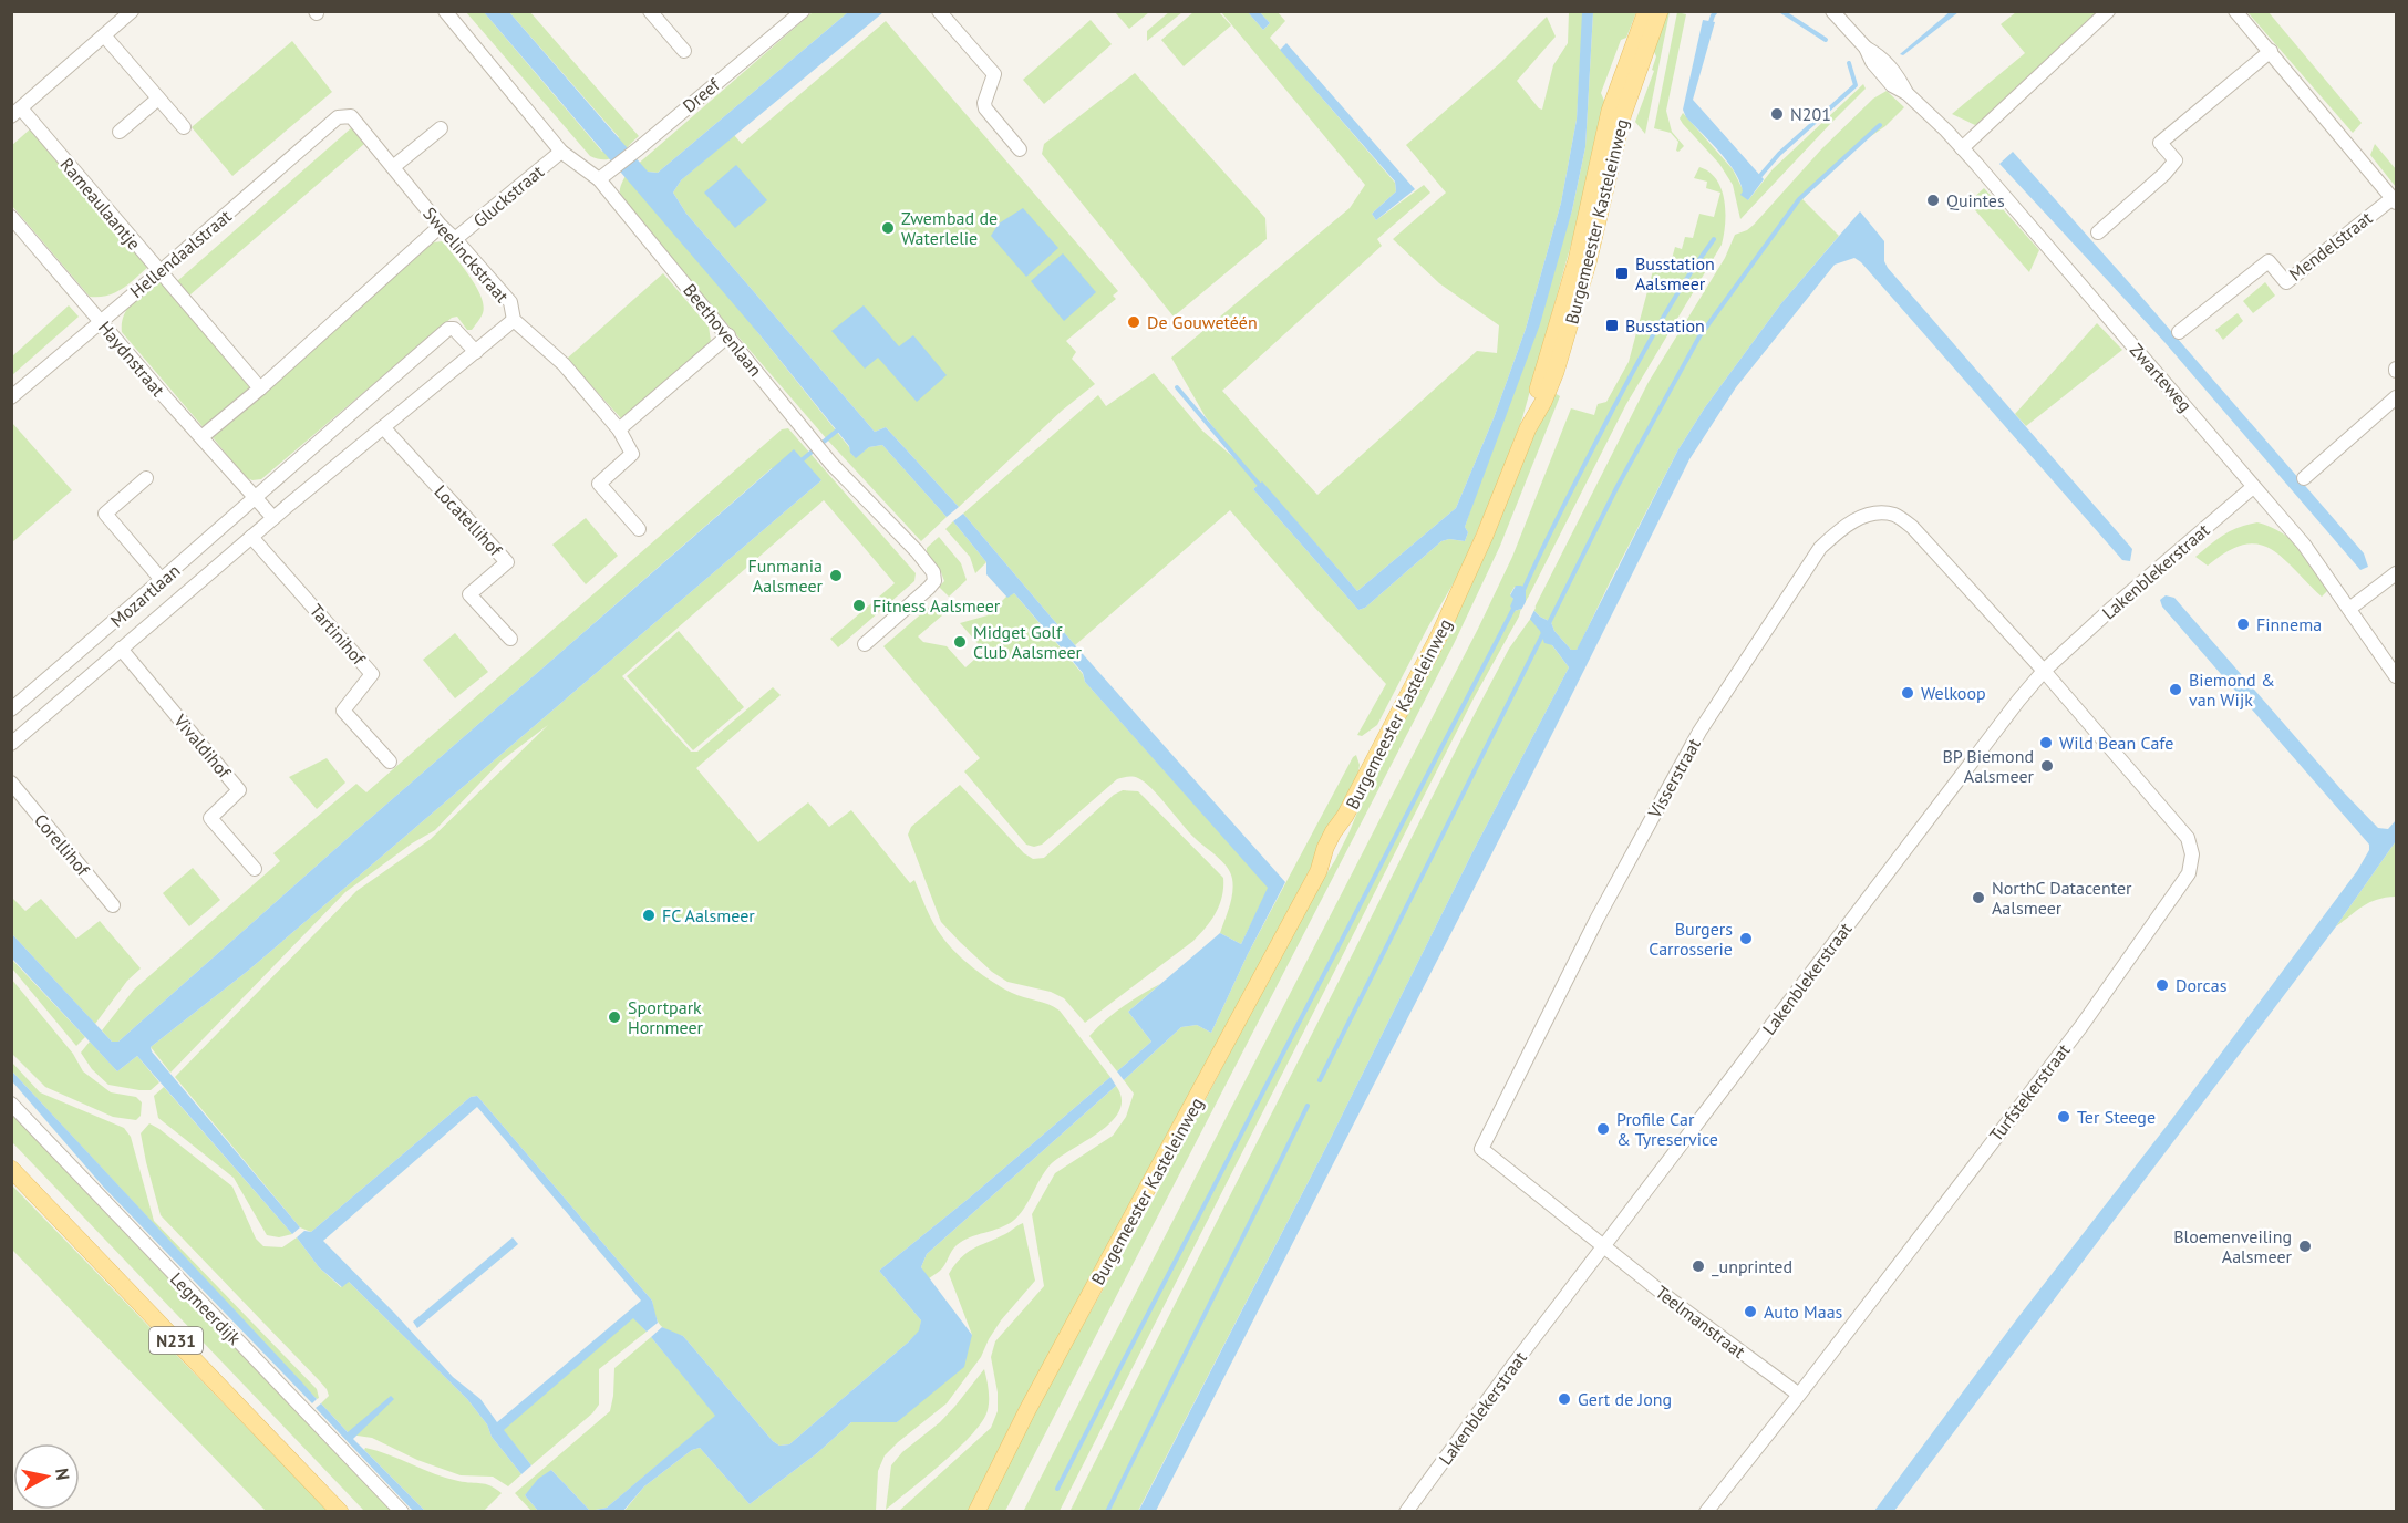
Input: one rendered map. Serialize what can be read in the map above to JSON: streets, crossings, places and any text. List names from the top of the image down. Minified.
{"streets":{"main road":["Burgemeester Kasteleinweg","N231"],"street":["Dreef","Gluckstraat","Rameaulaantje","Mendelstraat","Hellendaalstraat","Sweelinckstraat","Beethovenlaan","Haydnstraat","Zwarteweg","Locatellihof","Lakenblekerstraat","Mozartlaan","Tartinihof","Vivaldihof","Visserstraat","Corellihof","Turfstekerstraat","Legmeerdijk","Teelmanstraat"]},"crossings":[["Dreef","Beethovenlaan"],["Gluckstraat","Sweelinckstraat"],["Gluckstraat","Beethovenlaan"],["Rameaulaantje","Hellendaalstraat"],["Hellendaalstraat","Sweelinckstraat"],["Hellendaalstraat","Haydnstraat"],["Sweelinckstraat","Mozartlaan"],["Haydnstraat","Mozartlaan"],["Zwarteweg","Lakenblekerstraat"],["Locatellihof","Mozartlaan"],["Lakenblekerstraat","Visserstraat"],["Lakenblekerstraat","Turfstekerstraat"],["Lakenblekerstraat","Teelmanstraat"],["Mozartlaan","Tartinihof"],["Mozartlaan","Vivaldihof"],["Visserstraat","Turfstekerstraat"],["Visserstraat","Teelmanstraat"],["Turfstekerstraat","Teelmanstraat"]],"places":{"other":["N201","Quintes","Zwembad de Waterlelie","De Gouwetéén","Funmania Aalsmeer","Fitness Aalsmeer","Finnema","Midget Golf Club Aalsmeer","Biemond & van Wijk","Welkoop","Wild Bean Cafe","BP Biemond Aalsmeer","NorthC Datacenter Aalsmeer","FC Aalsmeer","Burgers Carrosserie","Dorcas","Sportpark Hornmeer","Ter Steege","Profile Car & Tyreservice","Bloemenveiling Aalsmeer","_unprinted","Auto Maas","Gert de Jong"],"transit":["Busstation Aalsmeer","Busstation"]},"north":"right"}
